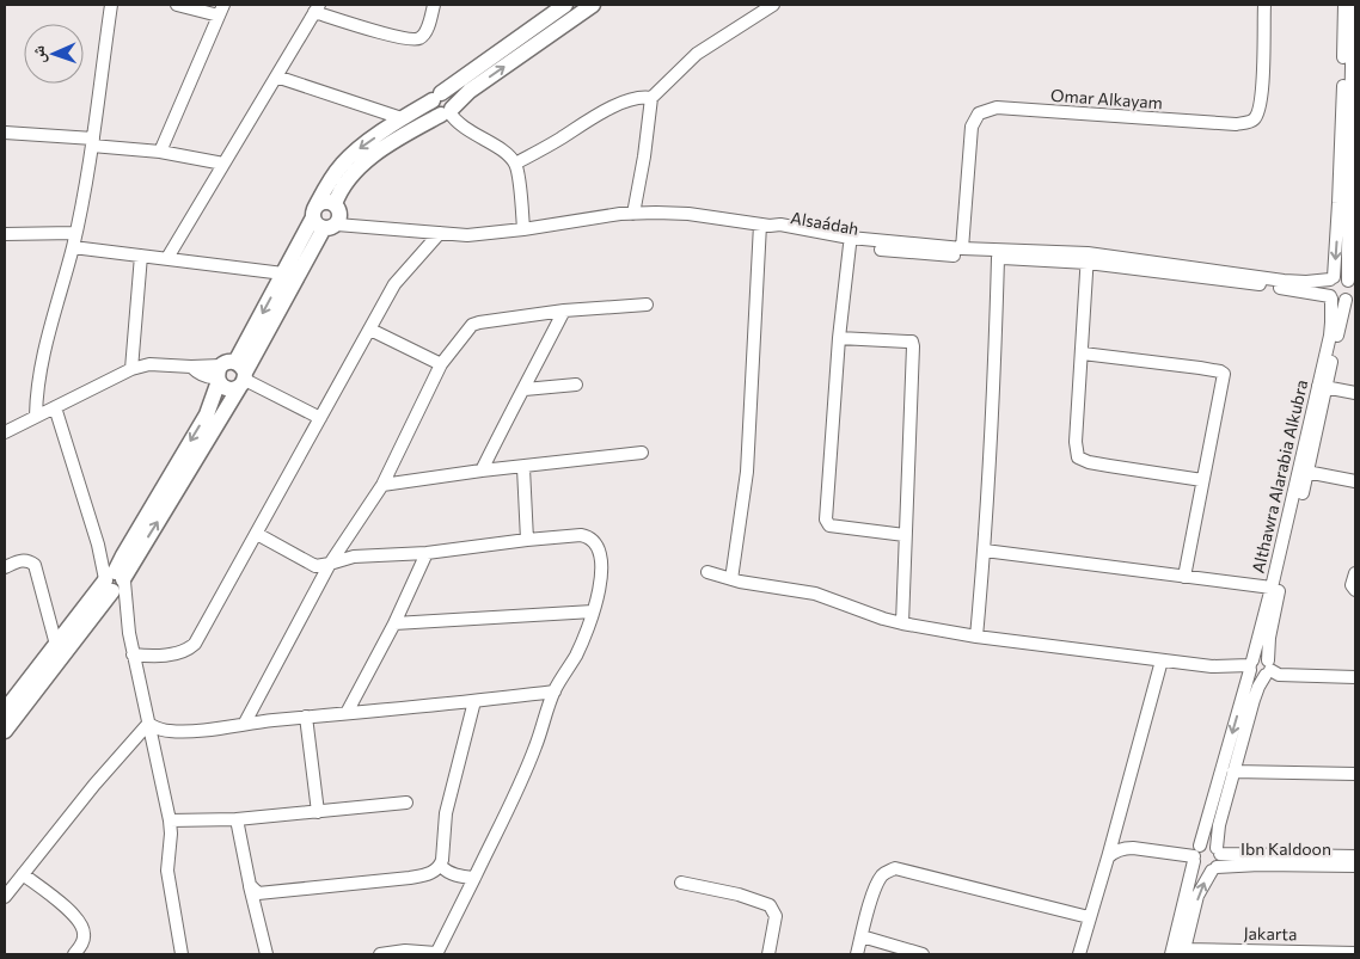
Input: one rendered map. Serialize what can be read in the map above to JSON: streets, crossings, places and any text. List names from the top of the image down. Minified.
{"streets":{"street":["Omar Alkayam","Alsaádah","Althawra Alarabia Alkubra","Ibn Kaldoon","Jakarta"]},"crossings":[["Omar Alkayam","Alsaádah"],["Alsaádah","Althawra Alarabia Alkubra"],["Althawra Alarabia Alkubra","Ibn Kaldoon"],["Althawra Alarabia Alkubra","Jakarta"]],"north":"left"}
